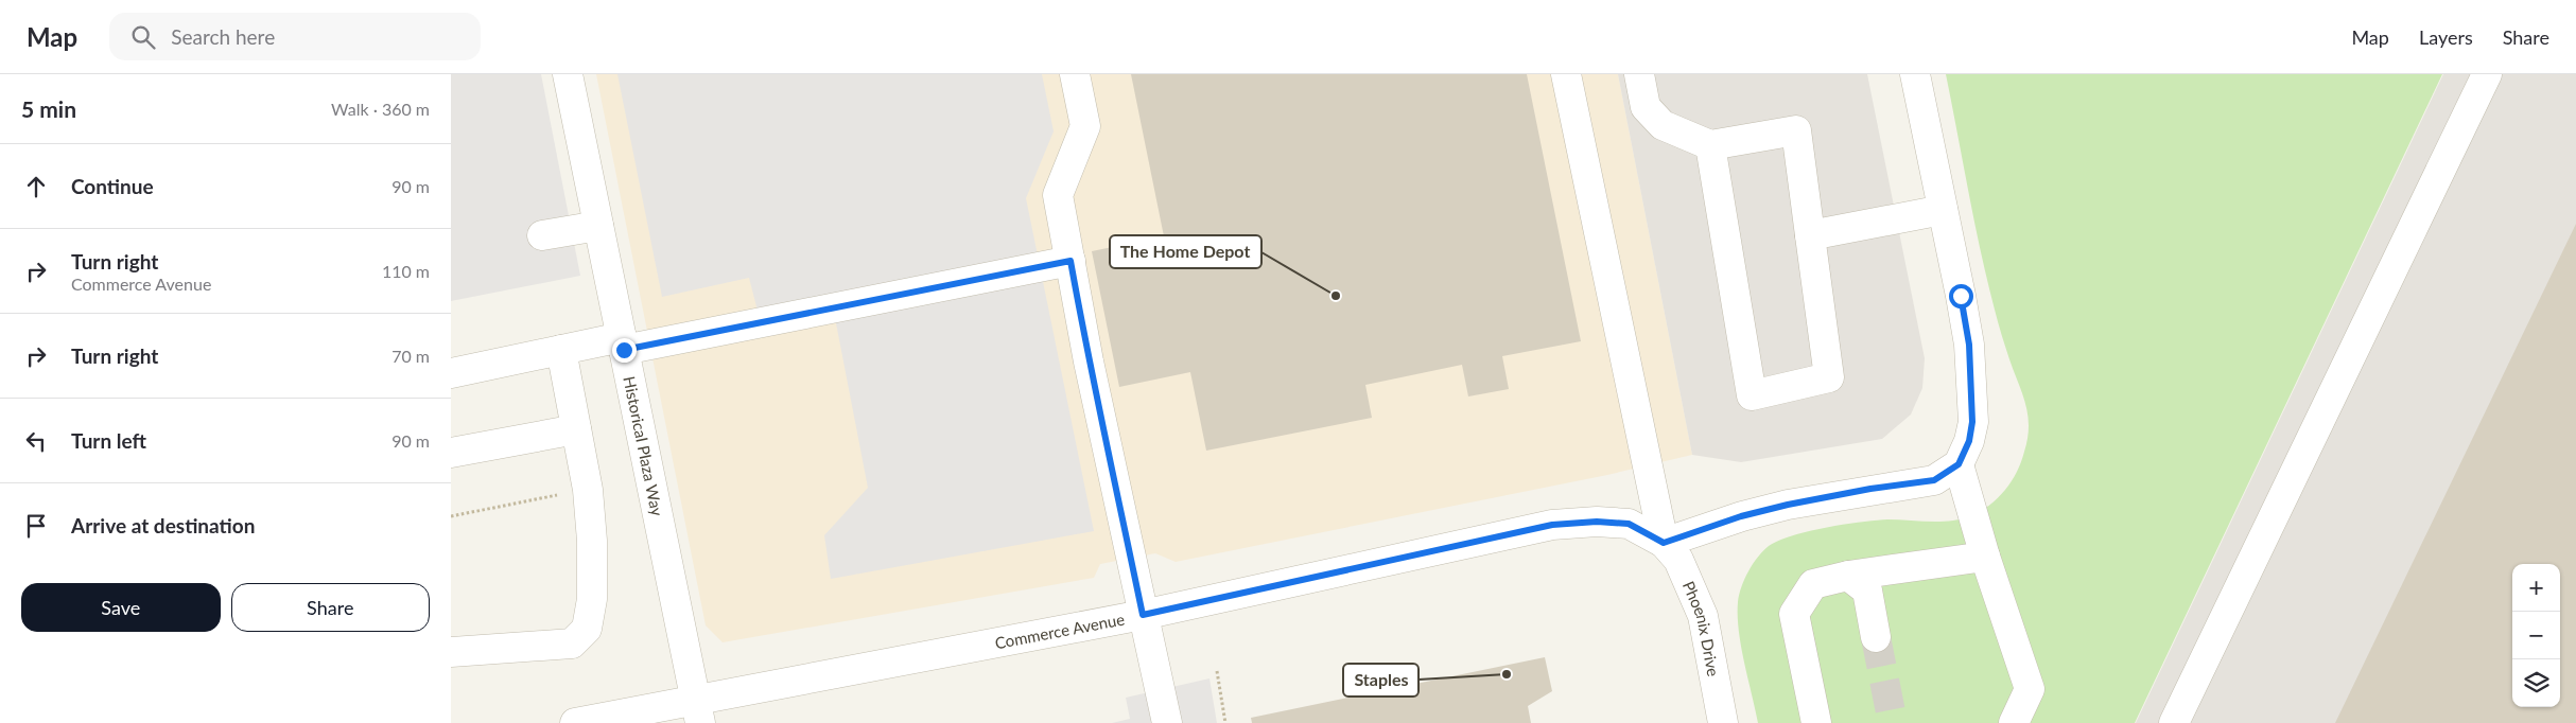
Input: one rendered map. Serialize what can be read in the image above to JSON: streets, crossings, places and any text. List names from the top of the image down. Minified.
{"streets":{"street":["Historical Plaza Way","Phoenix Drive","Commerce Avenue"]},"crossings":[["Historical Plaza Way","Commerce Avenue"],["Phoenix Drive","Commerce Avenue"]],"places":["The Home Depot","Staples"],"page":{"header":"Map","search":"Search here","nav":["Map","Layers","Share"],"heading":["5 min","Walk · 360 m"],"list":[["Continue","90 m"],["Turn right","Commerce Avenue","110 m"],["Turn right","70 m"],["Turn left","90 m"],"Arrive at destination"],"map_buttons":["+","−"],"buttons":["Save","Share"]}}
